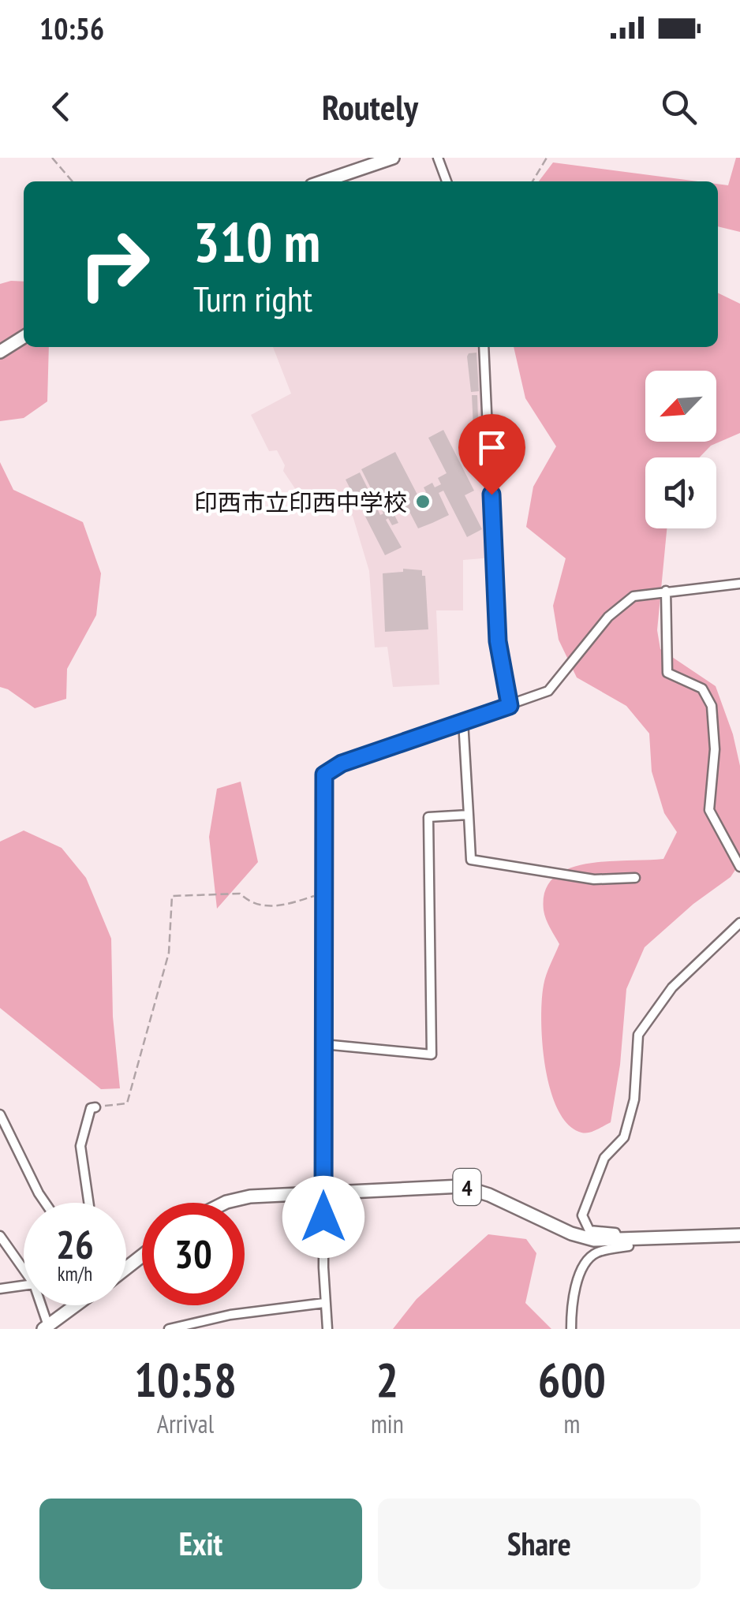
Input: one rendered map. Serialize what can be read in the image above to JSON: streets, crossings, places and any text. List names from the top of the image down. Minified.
{"streets":{"main road":["4"]},"places":["印西市立印西中学校"],"north":"bottom left","page":{"status":"10:56","header":"Routely","turn":["310 m","Turn right"],"speed":"26 km/h","limit":"30","eta":["10:58","Arrival","2","min","600","m"],"buttons":["Exit","Share"]}}
